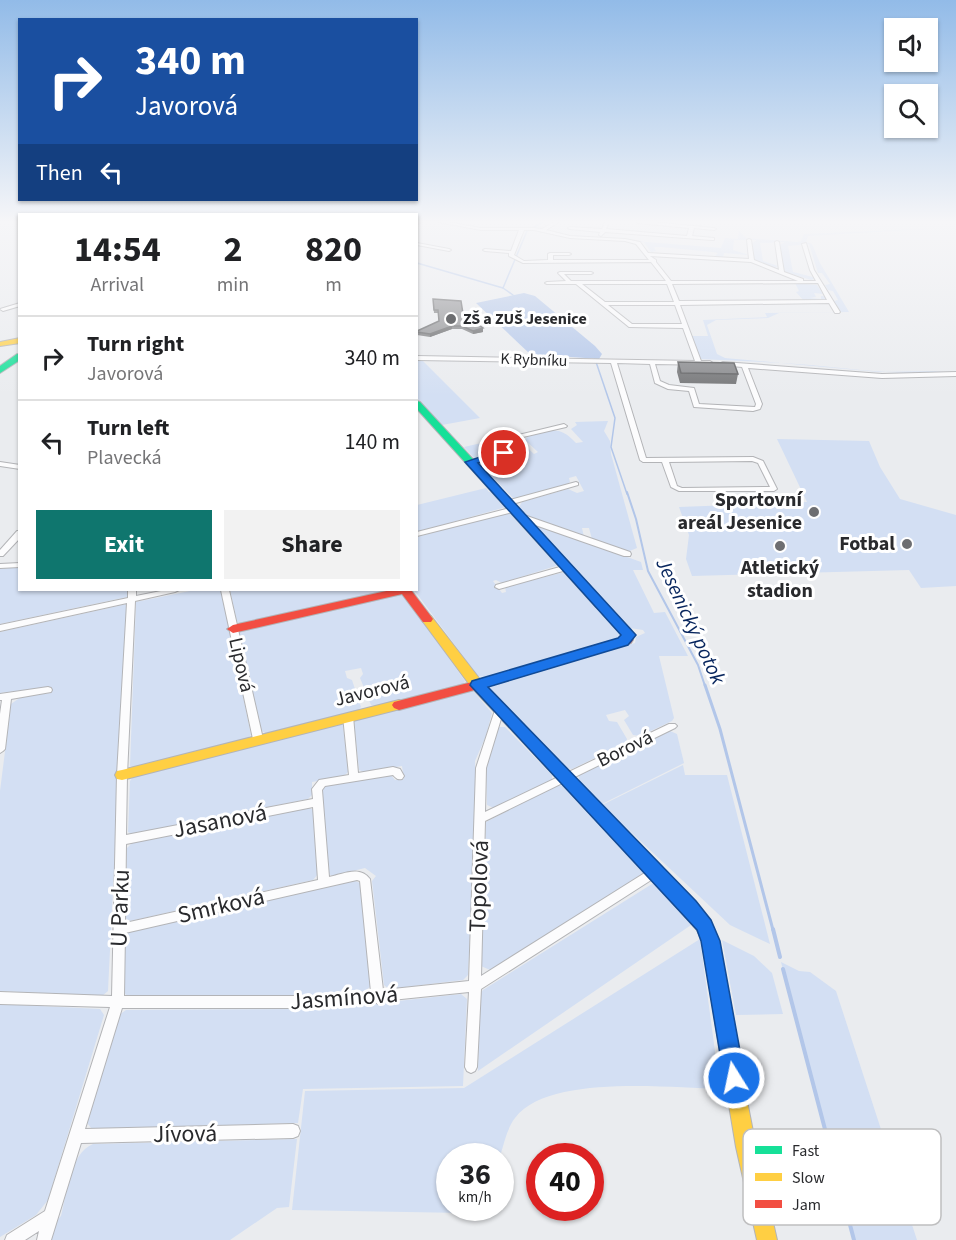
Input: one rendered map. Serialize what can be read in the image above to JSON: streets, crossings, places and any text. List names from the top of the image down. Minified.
{"streets":{"street":["K Rybníku","Lipová","Javorová","Borová","Jasanová","Topolová","Smrková","U Parku","Jasmínová","Jívová"]},"crossings":[["Lipová","Javorová"],["Javorová","U Parku"],["Borová","Topolová"],["Jasanová","U Parku"],["Topolová","Jasmínová"],["Smrková","U Parku"],["Smrková","Jasmínová"],["U Parku","Jasmínová"],["U Parku","Jívová"]],"water":["Jesenický potok"],"places":["ZŠ a ZUŠ Jesenice","Sportovní areál Jesenice","Fotbal","Atletický stadion"],"legend":["Fast","Slow","Jam"],"page":{"turn":["340 m","Javorová"],"then":"Then","eta":["14:54","Arrival","2","min","820","m"],"list":[{"name":"Turn right","note":"Javorová","value":"340 m"},{"name":"Turn left","note":"Plavecká","value":"140 m"}],"buttons":["Exit","Share"],"speed":"36 km/h","limit":"40"}}
